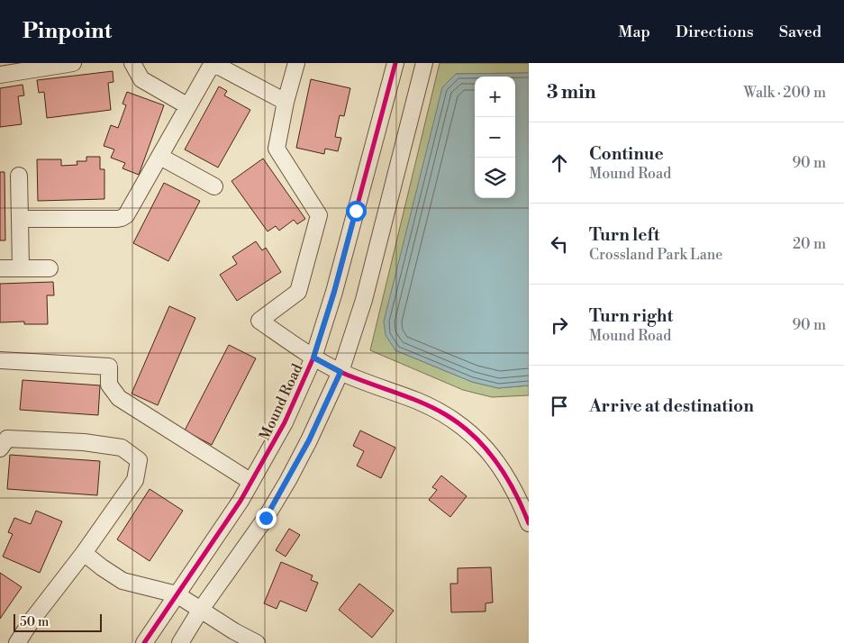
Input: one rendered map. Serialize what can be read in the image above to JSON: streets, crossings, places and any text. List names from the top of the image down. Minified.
{"streets":{"street":["Mound Road"]},"scale_bar":"50 m","page":{"header":"Pinpoint","nav":["Map","Directions","Saved"],"heading":["3 min","Walk · 200 m"],"map_buttons":["+","−"],"list":[["Continue","Mound Road","90 m"],["Turn left","Crossland Park Lane","20 m"],["Turn right","Mound Road","90 m"],"Arrive at destination"],"scale":"50 m"}}
